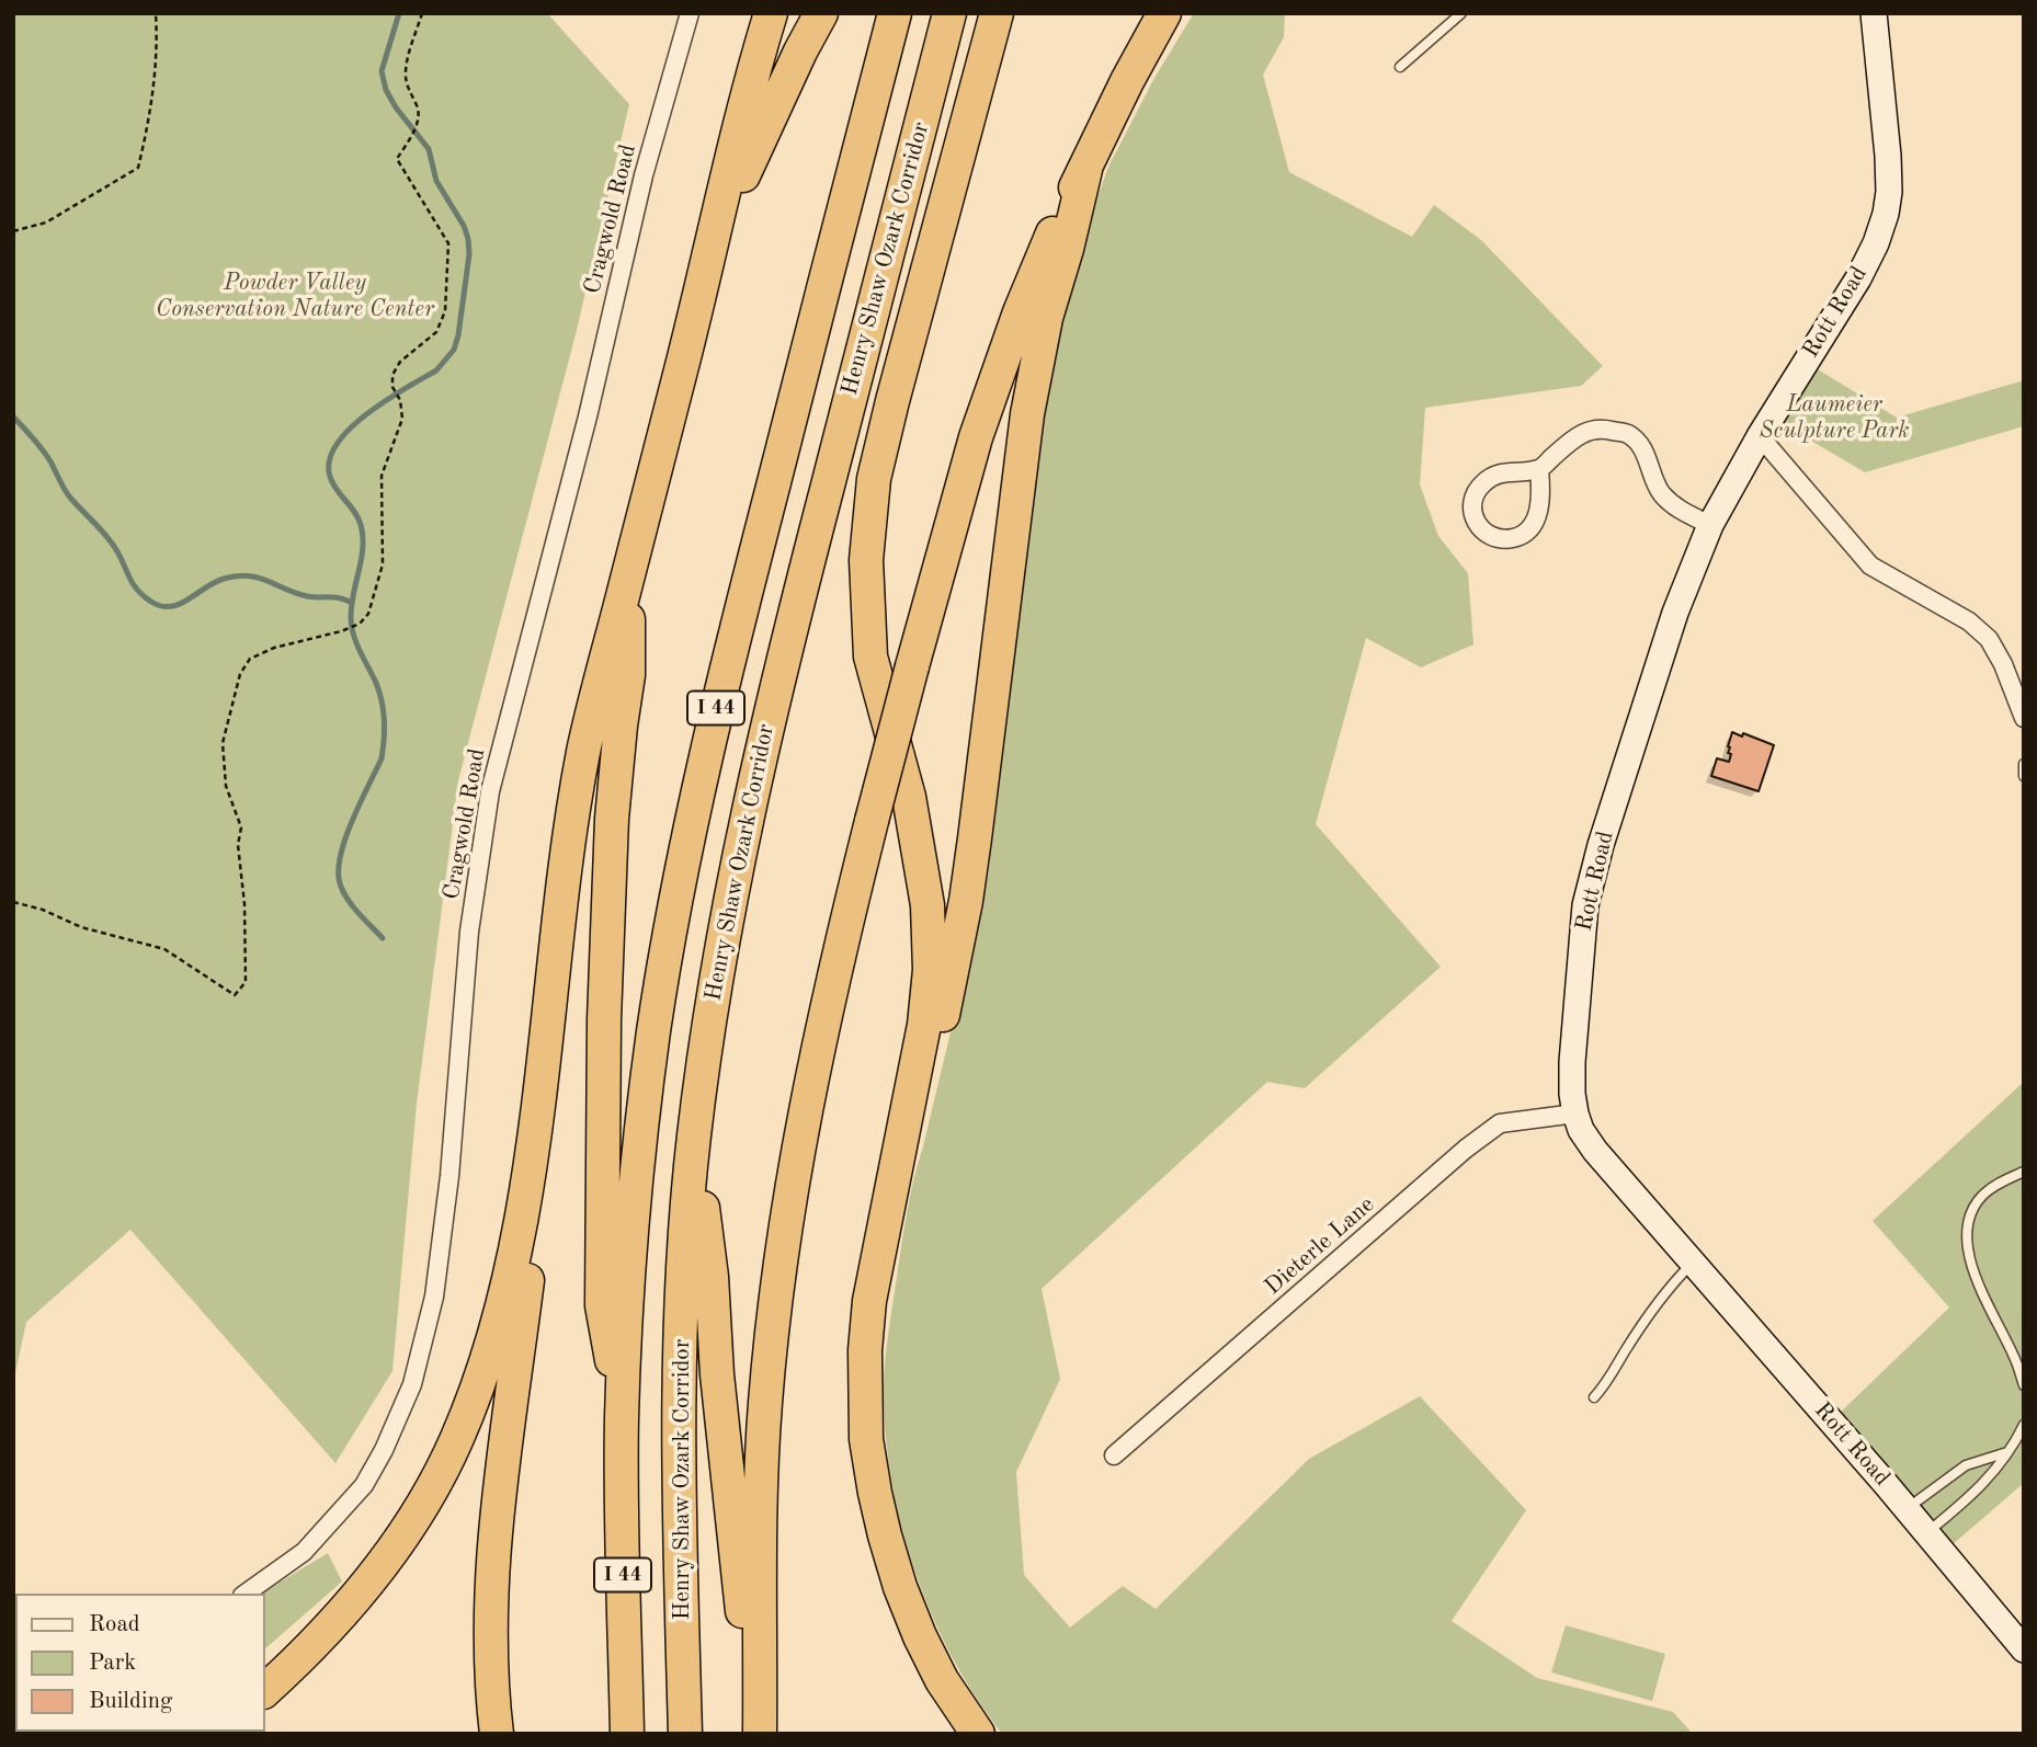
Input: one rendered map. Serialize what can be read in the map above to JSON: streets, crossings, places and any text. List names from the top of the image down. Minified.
{"streets":{"highway":["Henry Shaw Ozark Corridor","I 44"],"street":["Cragwold Road","Rott Road","Dieterle Lane"]},"crossings":[["Rott Road","Dieterle Lane"]],"parks":["Powder Valley Conservation Nature Center","Laumeier Sculpture Park"],"legend":["Road","Park","Building"]}
